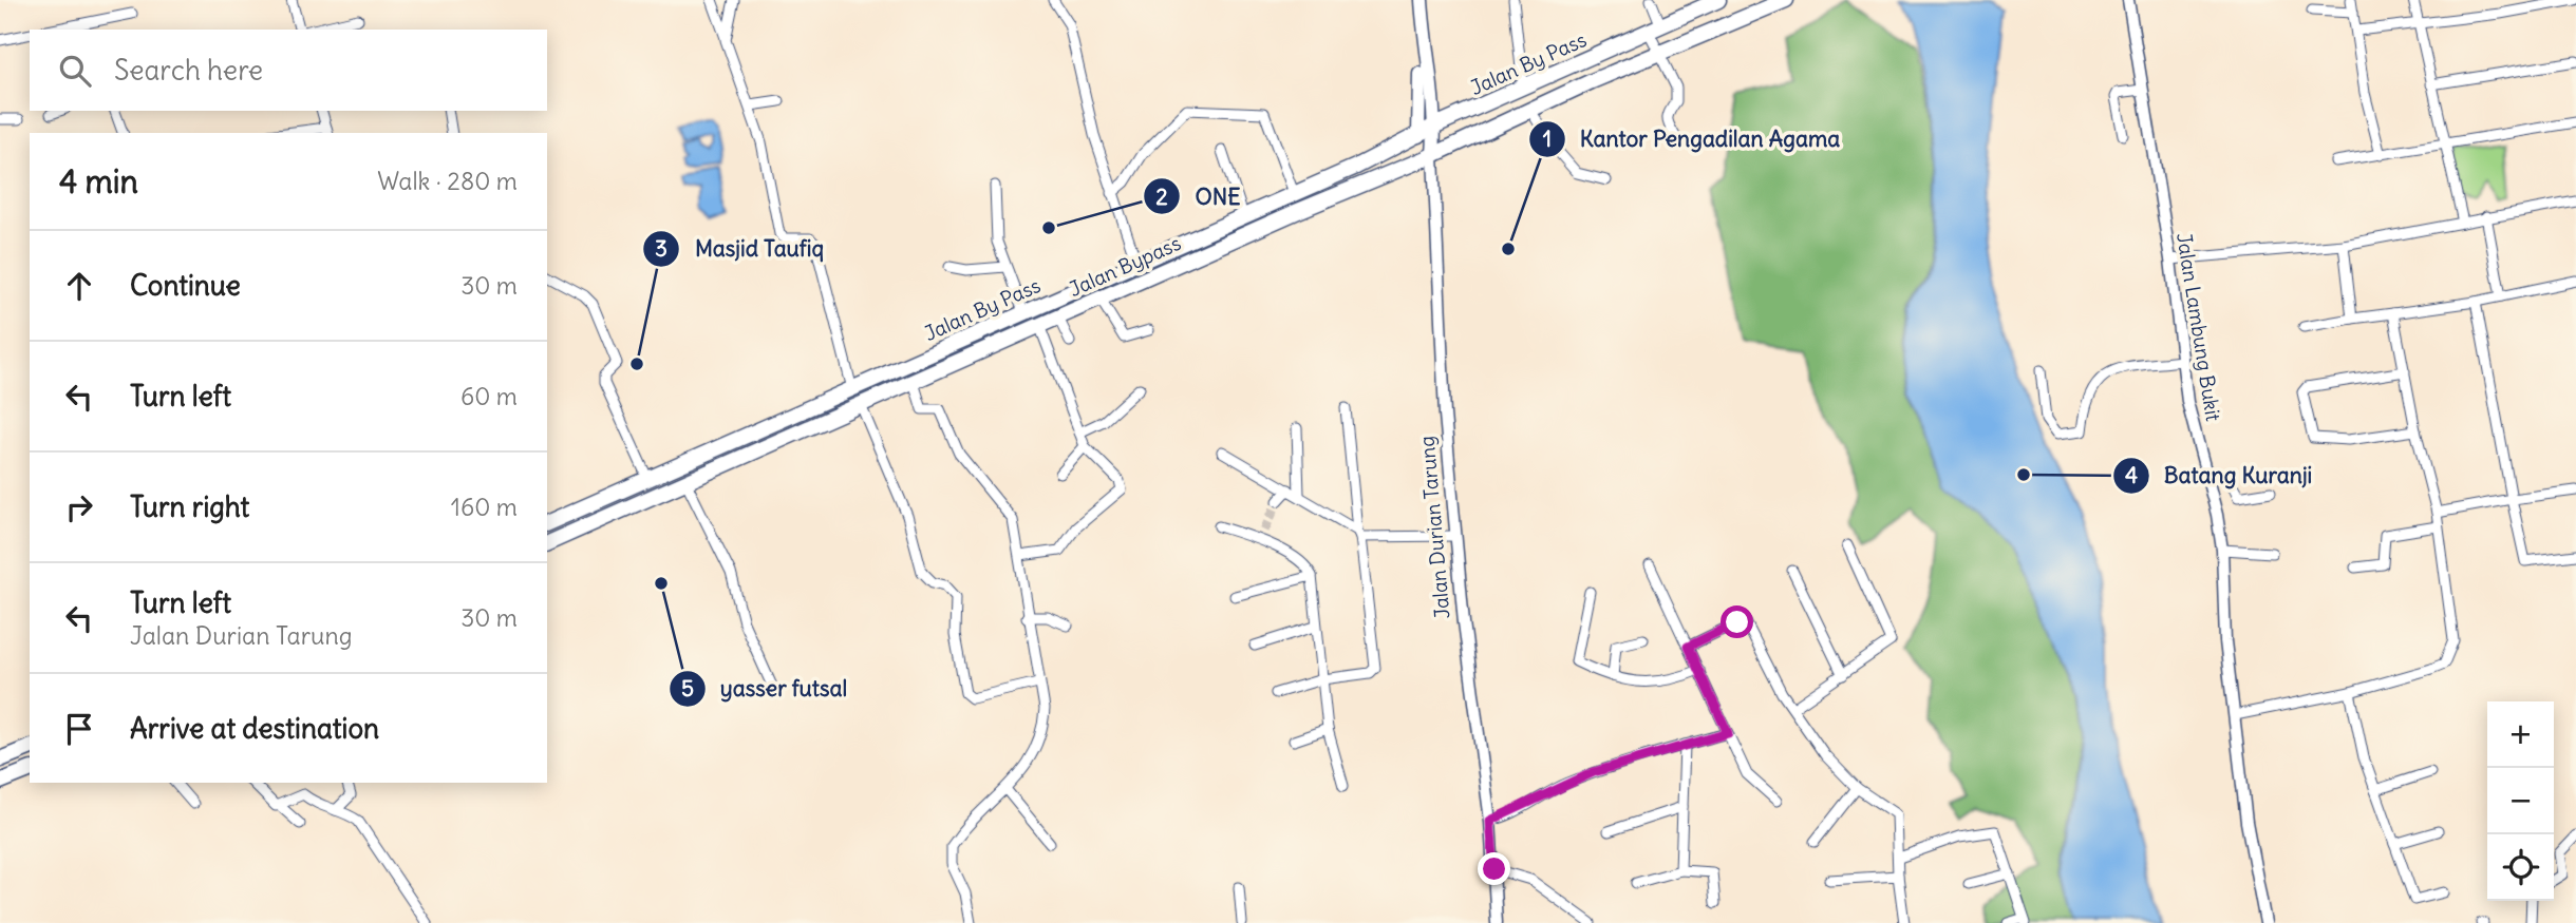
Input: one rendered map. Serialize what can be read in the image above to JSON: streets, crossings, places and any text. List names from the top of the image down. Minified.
{"streets":{"highway":["Jalan By Pass","Jalan Bypass"],"main road":["Jalan Durian Tarung"],"street":["Jalan Lambung Bukit"]},"crossings":[["Jalan By Pass","Jalan Durian Tarung"],["Jalan Bypass","Jalan Durian Tarung"]],"places":["ONE","Kantor Pengadilan Agama","Masjid Taufiq","Batang Kuranji","yasser futsal"],"page":{"search":"Search here","heading":["4 min","Walk · 280 m"],"list":[["Continue","30 m"],["Turn left","60 m"],["Turn right","160 m"],["Turn left","Jalan Durian Tarung","30 m"],"Arrive at destination"],"map_buttons":["+","−"]}}
